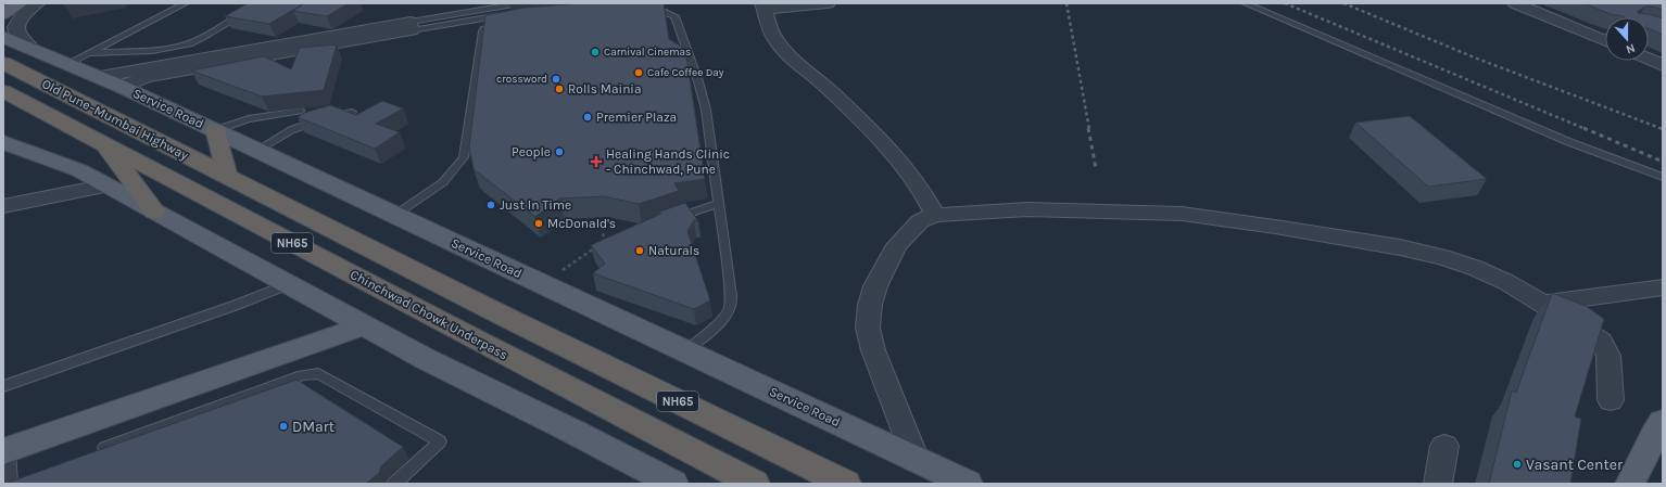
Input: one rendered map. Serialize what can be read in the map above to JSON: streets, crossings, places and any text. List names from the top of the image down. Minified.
{"streets":{"highway":["Old Pune–Mumbai Highway","NH65","Chinchwad Chowk Underpass"],"main road":["Service Road"]},"crossings":[["Old Pune–Mumbai Highway","NH65"],["Old Pune–Mumbai Highway","Chinchwad Chowk Underpass"]],"places":{"other":["Carnival Cinemas","Cafe Coffee Day","crossword","Rolls Mainia","Premier Plaza","People","Just In Time","McDonald's","Naturals","DMart","Vasant Center"],"health":["Healing Hands Clinic - Chinchwad, Pune"]},"north":"bottom"}
